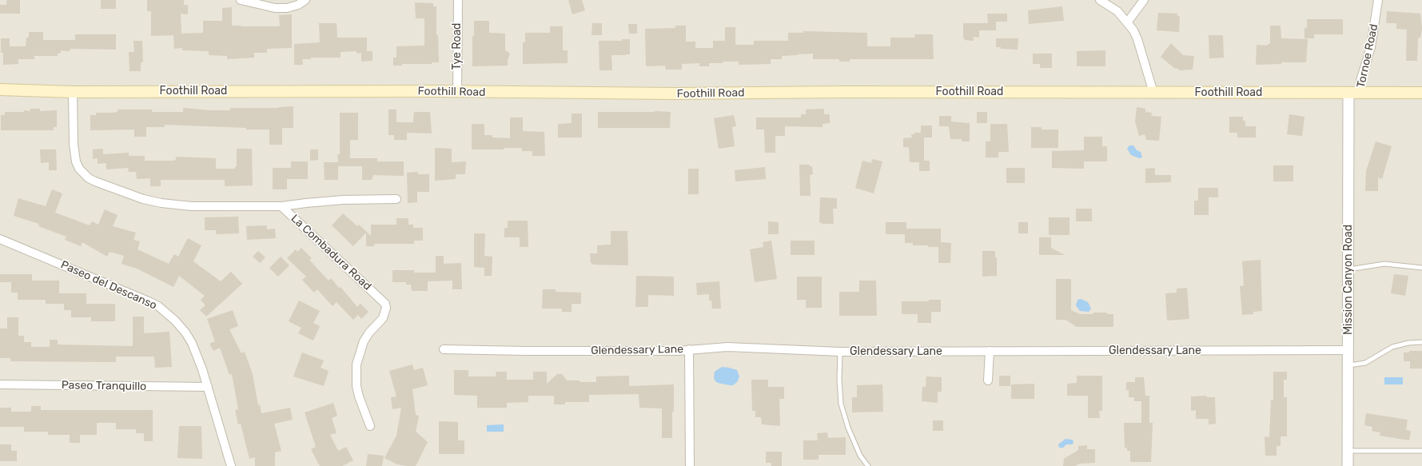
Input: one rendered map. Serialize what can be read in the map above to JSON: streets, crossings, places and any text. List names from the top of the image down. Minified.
{"streets":{"main road":["Foothill Road"],"street":["Tye Road","Tornoe Road","La Combadura Road","Mission Canyon Road","Paseo del Descanso","Glendessary Lane","Paseo Tranquillo"]},"crossings":[["Tye Road","Foothill Road"],["Tornoe Road","Foothill Road"],["Foothill Road","La Combadura Road"],["Foothill Road","Mission Canyon Road"],["Mission Canyon Road","Glendessary Lane"],["Paseo del Descanso","Paseo Tranquillo"]]}
